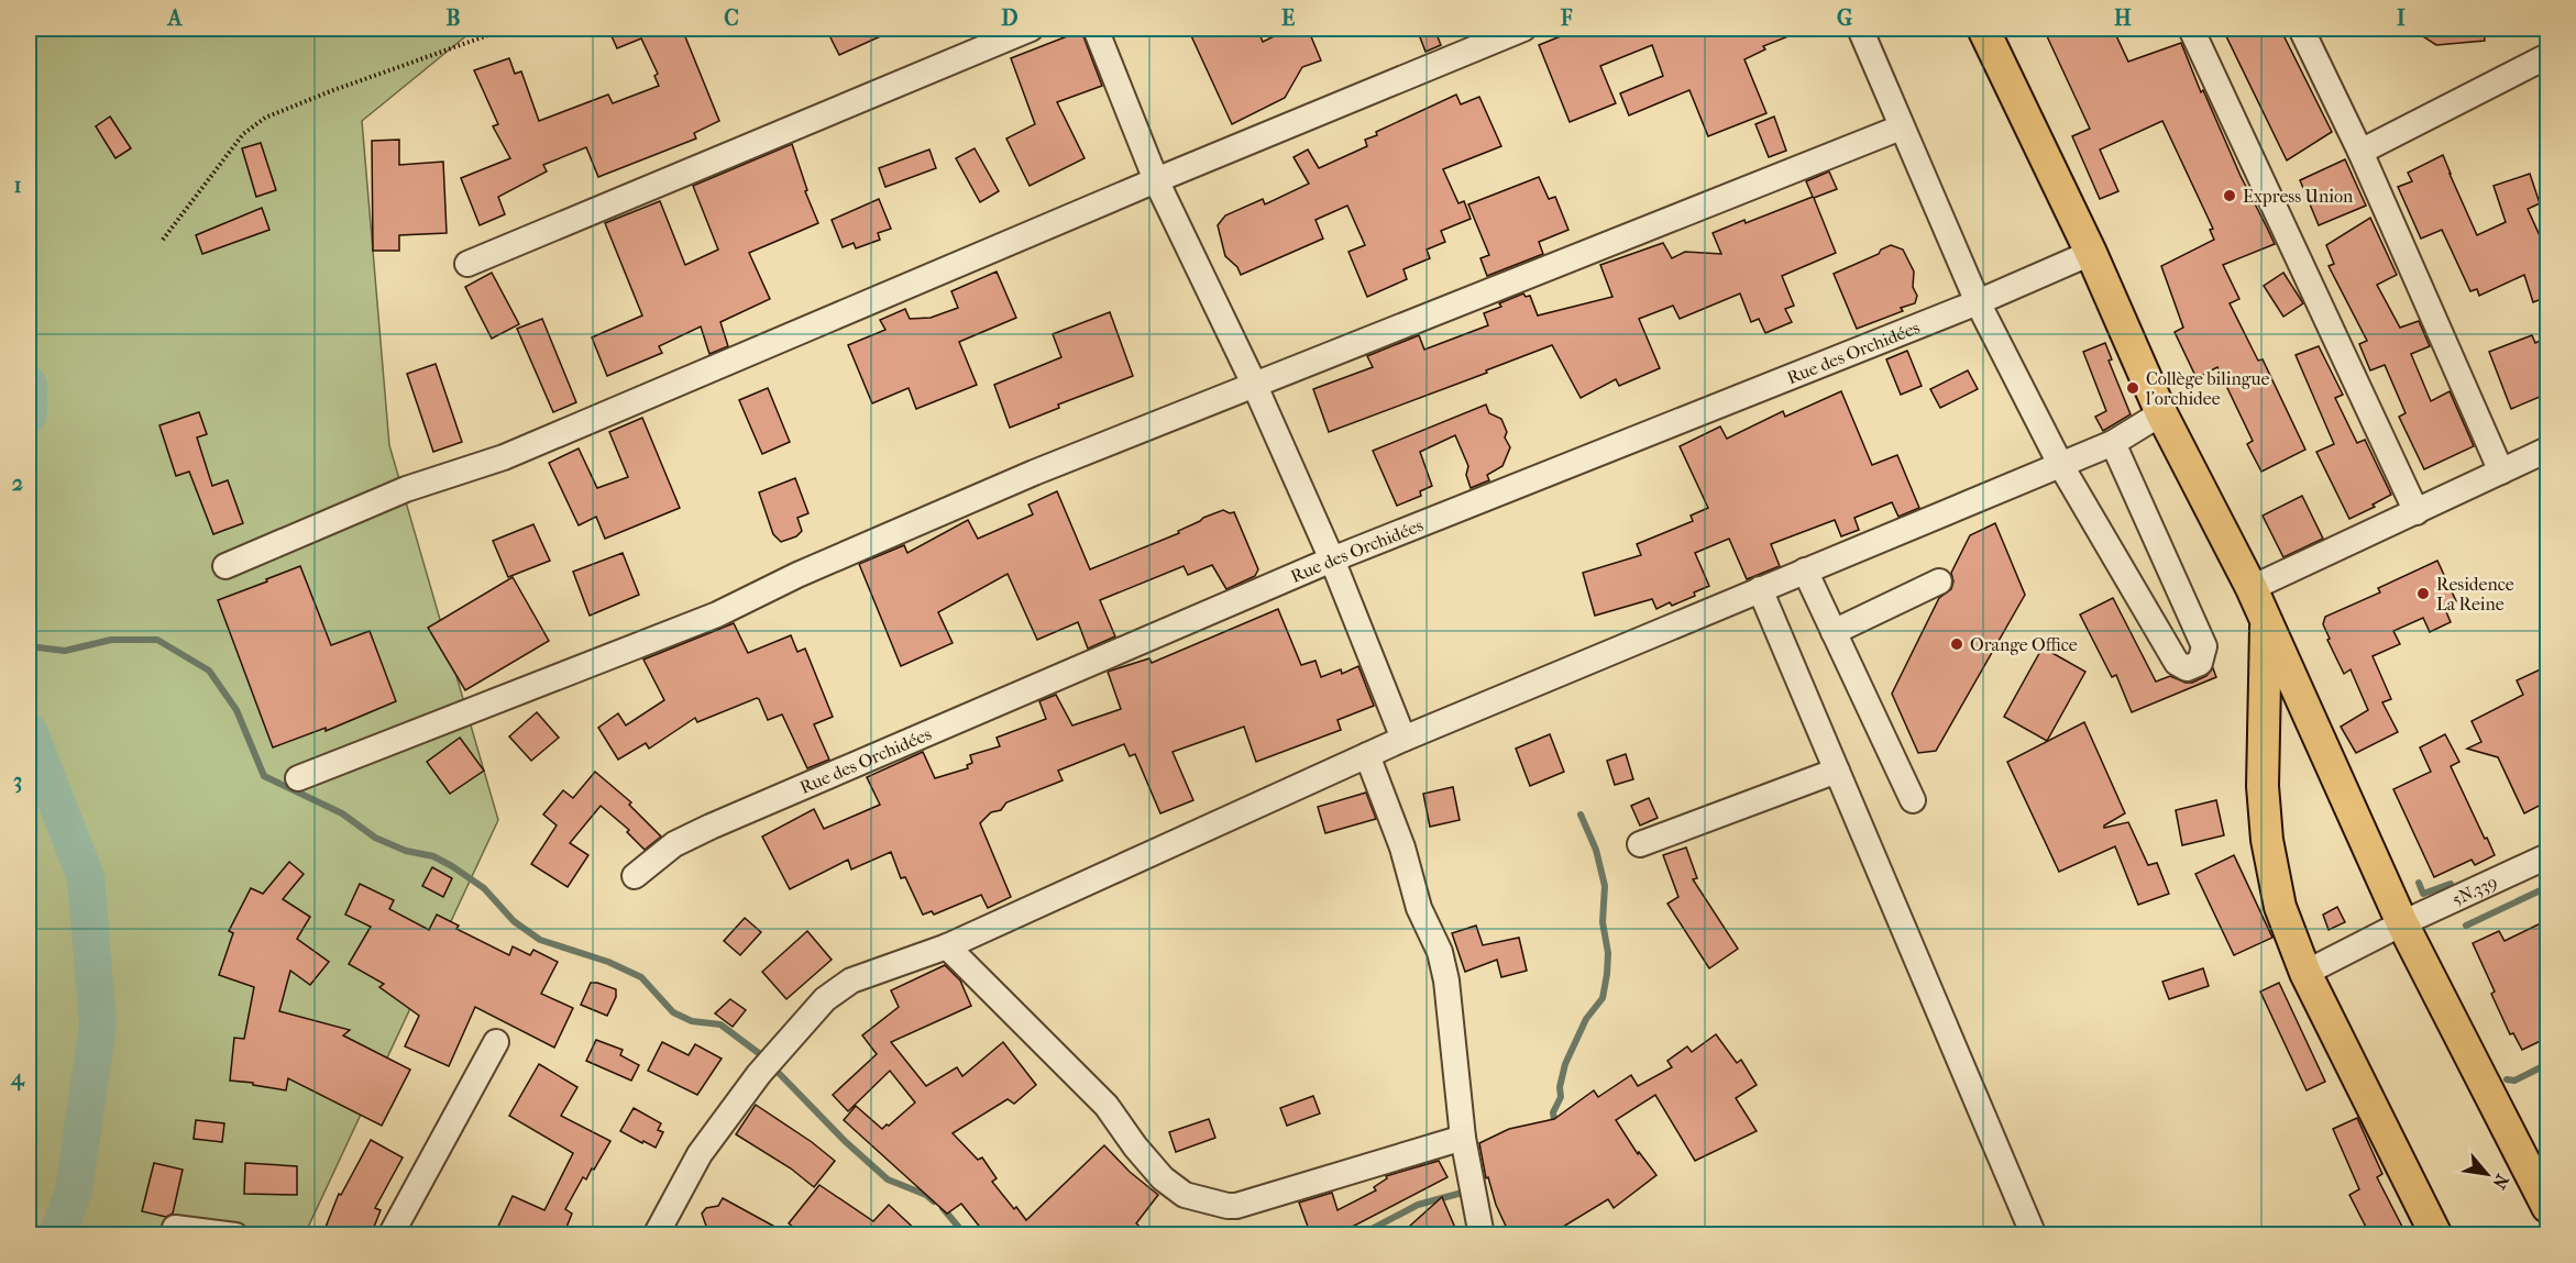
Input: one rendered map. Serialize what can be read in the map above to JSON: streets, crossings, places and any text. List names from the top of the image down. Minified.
{"streets":{"street":["Rue des Orchidées","5N.339"]},"places":["Express Union","Collège bilingue l'orchidee","Residence La Reine","Orange Office"],"north":"bottom right","grid":{"columns":["A","B","C","D","E","F","G","H","I"],"rows":["1","2","3","4"]}}
